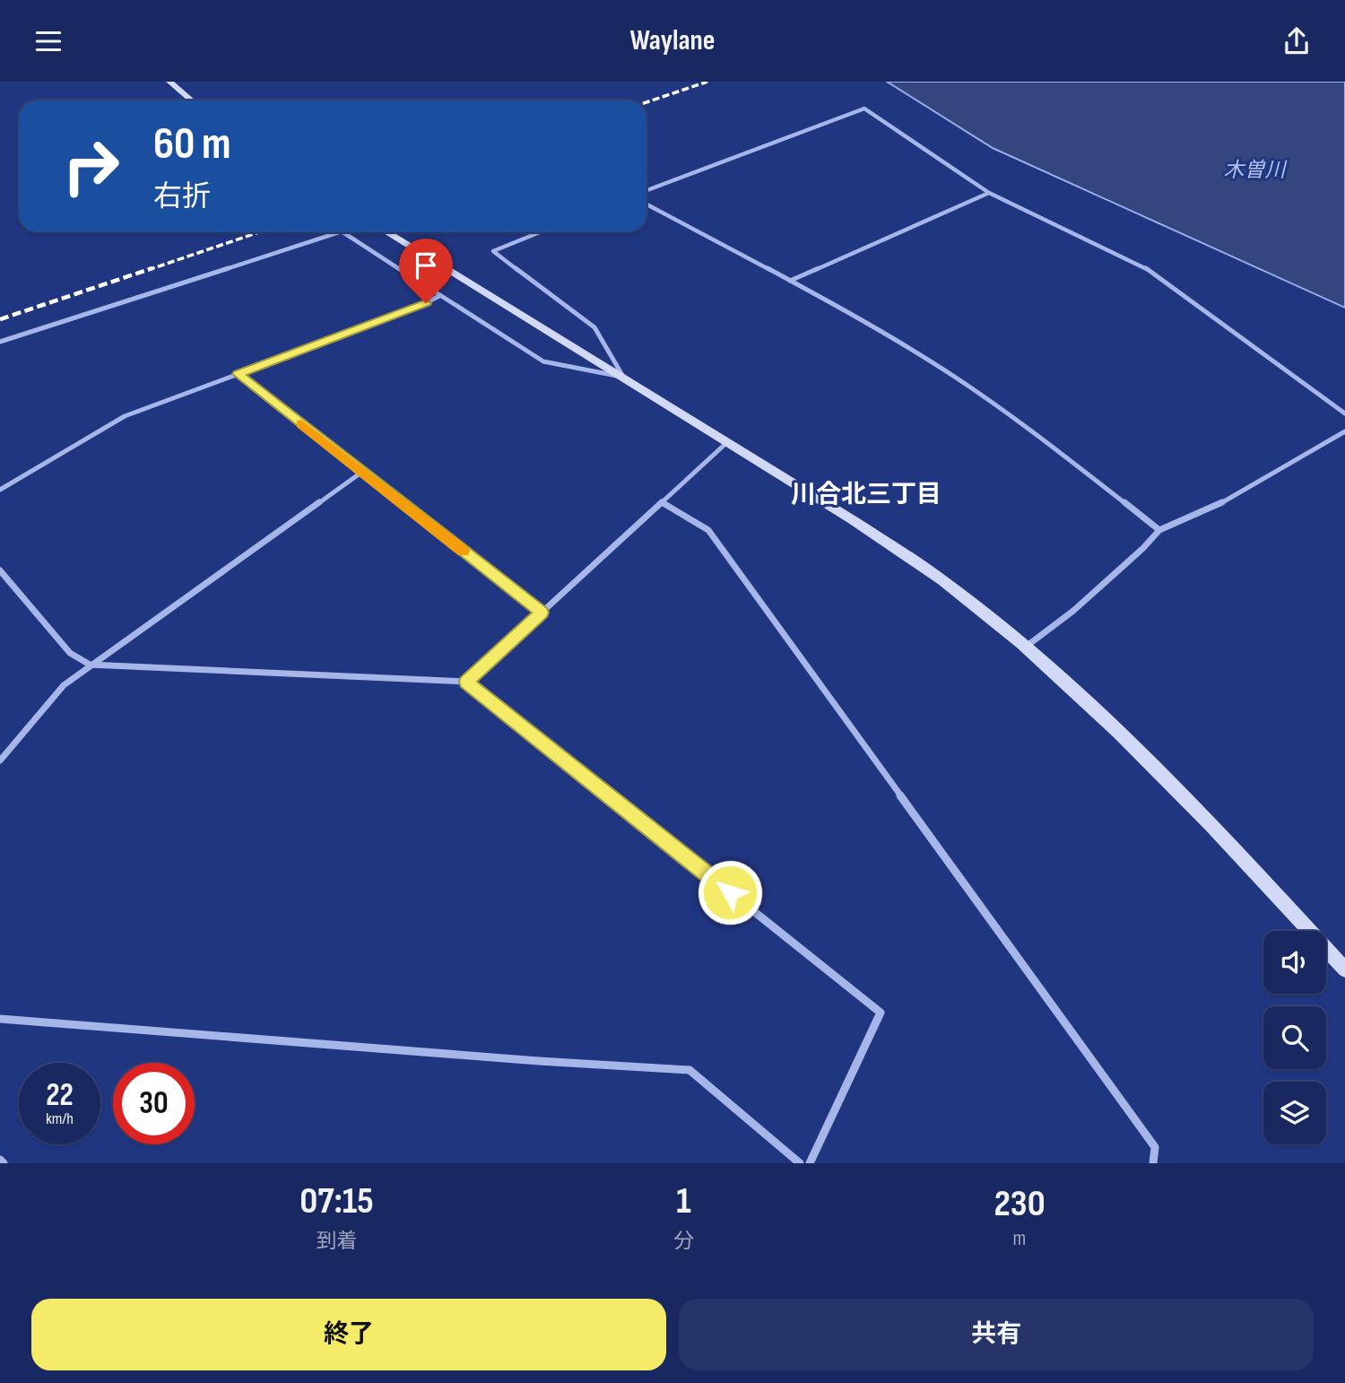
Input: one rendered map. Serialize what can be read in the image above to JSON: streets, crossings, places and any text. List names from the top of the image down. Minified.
{"districts":["川合北三丁目"],"water":["木曽川"],"page":{"header":"Waylane","turn":["60 m","右折"],"speed":"22 km/h","limit":"30","eta":["07:15","到着","1","分","230","m"],"buttons":["終了","共有"]}}
